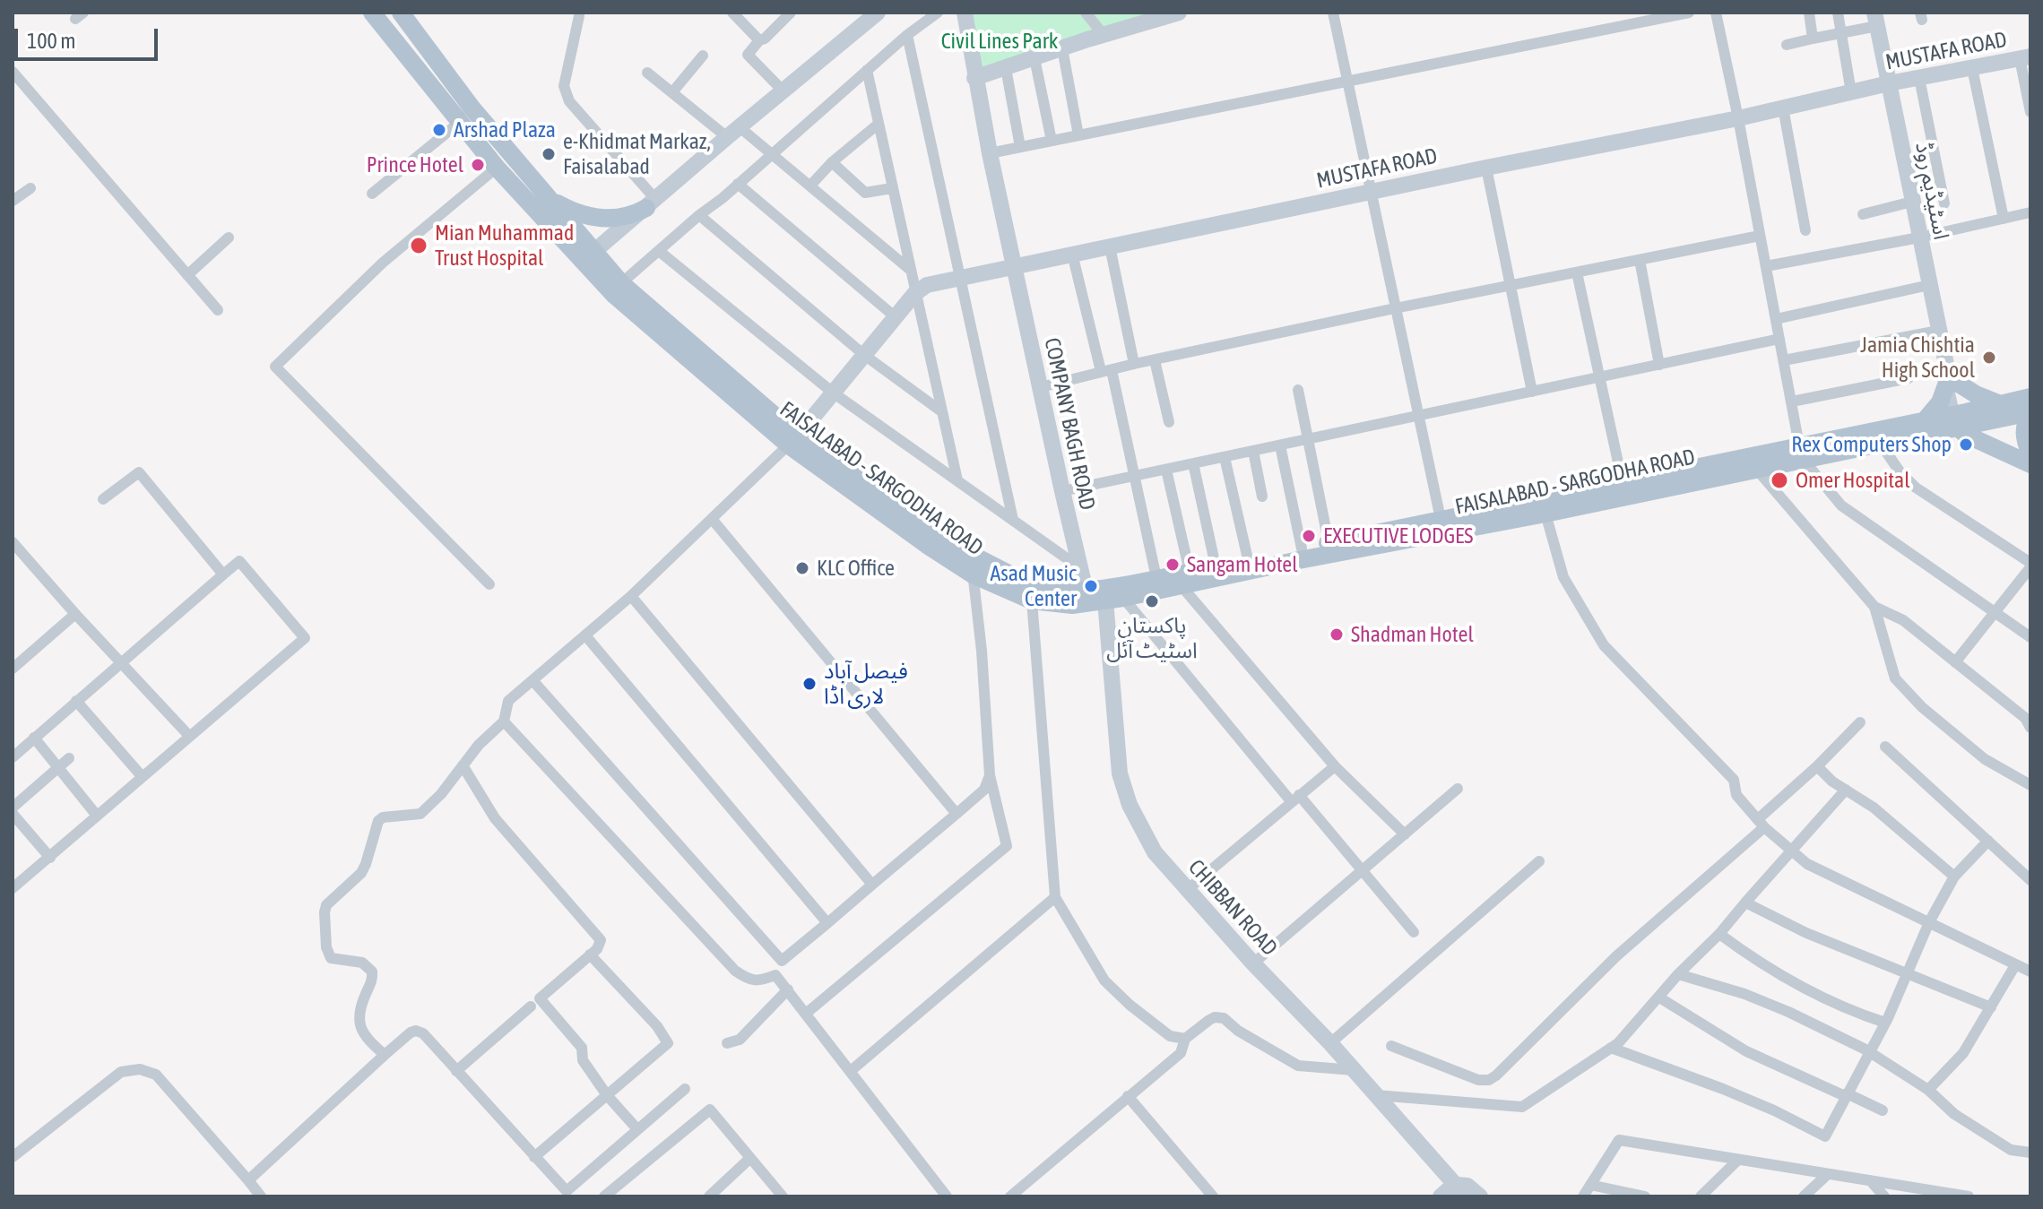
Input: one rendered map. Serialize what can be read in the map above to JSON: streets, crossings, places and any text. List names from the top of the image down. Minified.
{"streets":{"main road":["FAISALABAD - SARGODHA ROAD"],"street":["MUSTAFA ROAD","اسٹیڈیم روڈ","COMPANY BAGH ROAD","CHIBBAN ROAD"]},"crossings":[["MUSTAFA ROAD","اسٹیڈیم روڈ"],["MUSTAFA ROAD","COMPANY BAGH ROAD"],["MUSTAFA ROAD","FAISALABAD - SARGODHA ROAD"],["اسٹیڈیم روڈ","FAISALABAD - SARGODHA ROAD"],["COMPANY BAGH ROAD","FAISALABAD - SARGODHA ROAD"],["FAISALABAD - SARGODHA ROAD","CHIBBAN ROAD"]],"parks":["Civil Lines Park"],"places":["Arshad Plaza","e-Khidmat Markaz, Faisalabad","Prince Hotel","Mian Muhammad Trust Hospital","Jamia Chishtia High School","Rex Computers Shop","Omer Hospital","EXECUTIVE LODGES","Sangam Hotel","KLC Office","Asad Music Center","پاکستان اسٹیٹ آئل","Shadman Hotel","فیصل آباد لاری اڈا"],"scale_bar":"100 m"}
